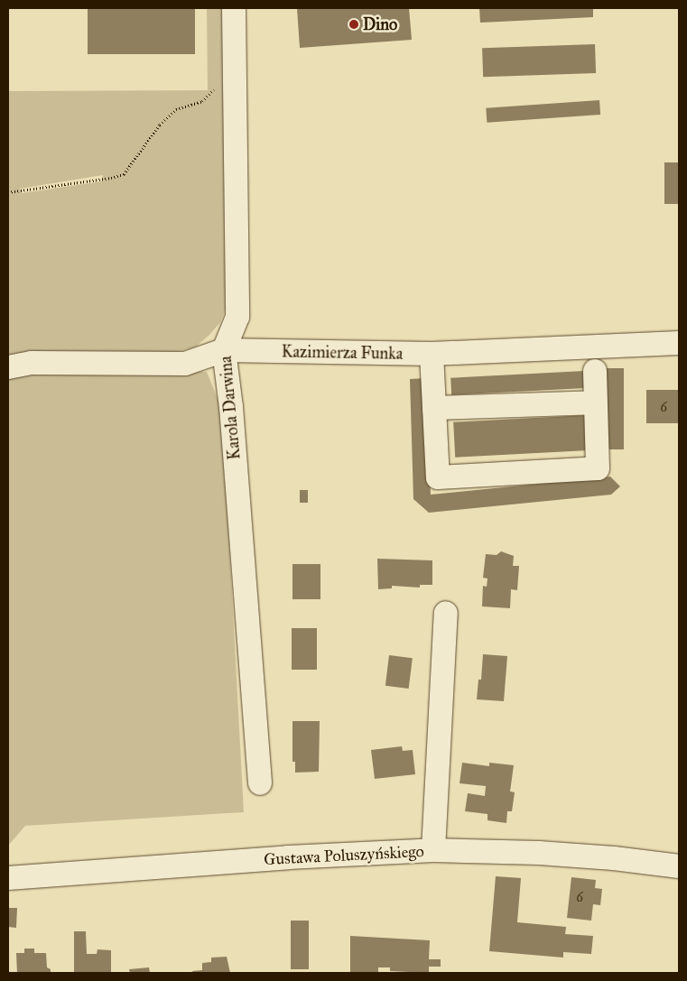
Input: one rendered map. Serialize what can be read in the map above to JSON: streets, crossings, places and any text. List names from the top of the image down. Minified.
{"streets":{"street":["Kazimierza Funka","Karola Darwina","Gustawa Poluszyńskiego"]},"crossings":[["Kazimierza Funka","Karola Darwina"]],"places":["Dino"],"house_numbers":["6","6"]}
